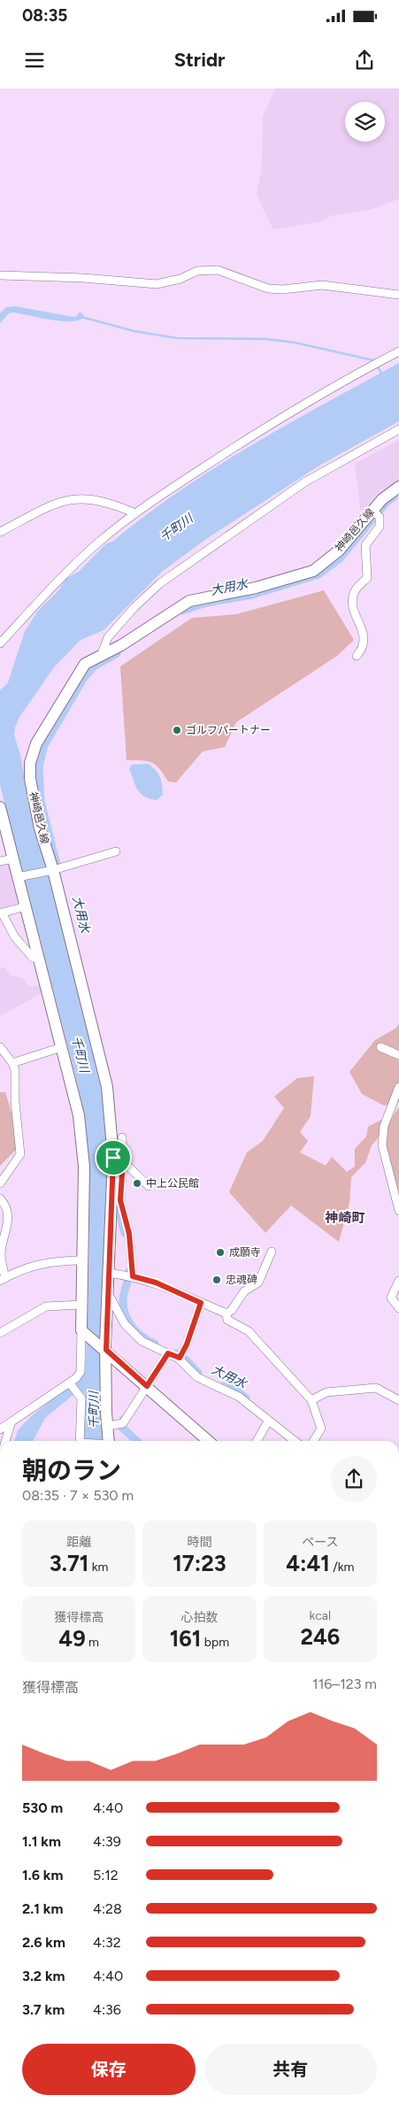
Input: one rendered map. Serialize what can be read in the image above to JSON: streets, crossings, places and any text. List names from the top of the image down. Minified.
{"streets":{"main road":["神崎邑久線"]},"districts":["神崎町"],"water":["千町川","大用水"],"places":["ゴルフパートナー","中上公民館","成願寺","忠魂碑"],"page":{"status":"08:35","header":"Stridr","heading":["朝のラン","08:35 · 7 × 530 m"],"stats":[["距離","3.71 km"],["時間","17:23"],["ペース","4:41 /km"],["獲得標高","49 m"],["心拍数","161 bpm"],["kcal","246"]],"chart":["獲得標高","116–123 m"],"list":[{"name":"530 m","note":"4:40"},{"name":"1.1 km","note":"4:39"},{"name":"1.6 km","note":"5:12"},{"name":"2.1 km","note":"4:28"},{"name":"2.6 km","note":"4:32"},{"name":"3.2 km","note":"4:40"},{"name":"3.7 km","note":"4:36"}],"buttons":["保存","共有"]}}
